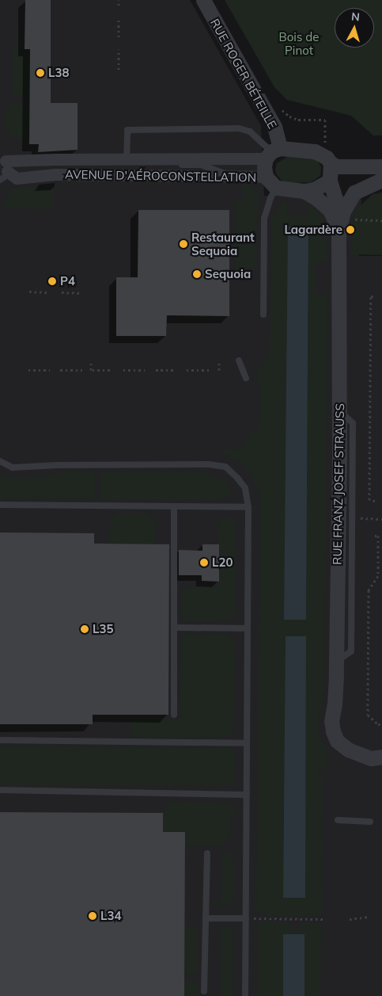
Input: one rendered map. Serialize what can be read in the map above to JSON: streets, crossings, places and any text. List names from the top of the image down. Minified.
{"streets":{"street":["RUE ROGER BÉTEILLE","AVENUE D'AÉROCONSTELLATION","RUE FRANZ JOSEF STRAUSS"]},"crossings":[["RUE ROGER BÉTEILLE","AVENUE D'AÉROCONSTELLATION"],["RUE ROGER BÉTEILLE","RUE FRANZ JOSEF STRAUSS"],["AVENUE D'AÉROCONSTELLATION","RUE FRANZ JOSEF STRAUSS"]],"parks":["Bois de Pinot"],"places":["L38","Lagardère","Restaurant Sequoia","Sequoia","P4","L20","L35","L34"],"north":"top"}
